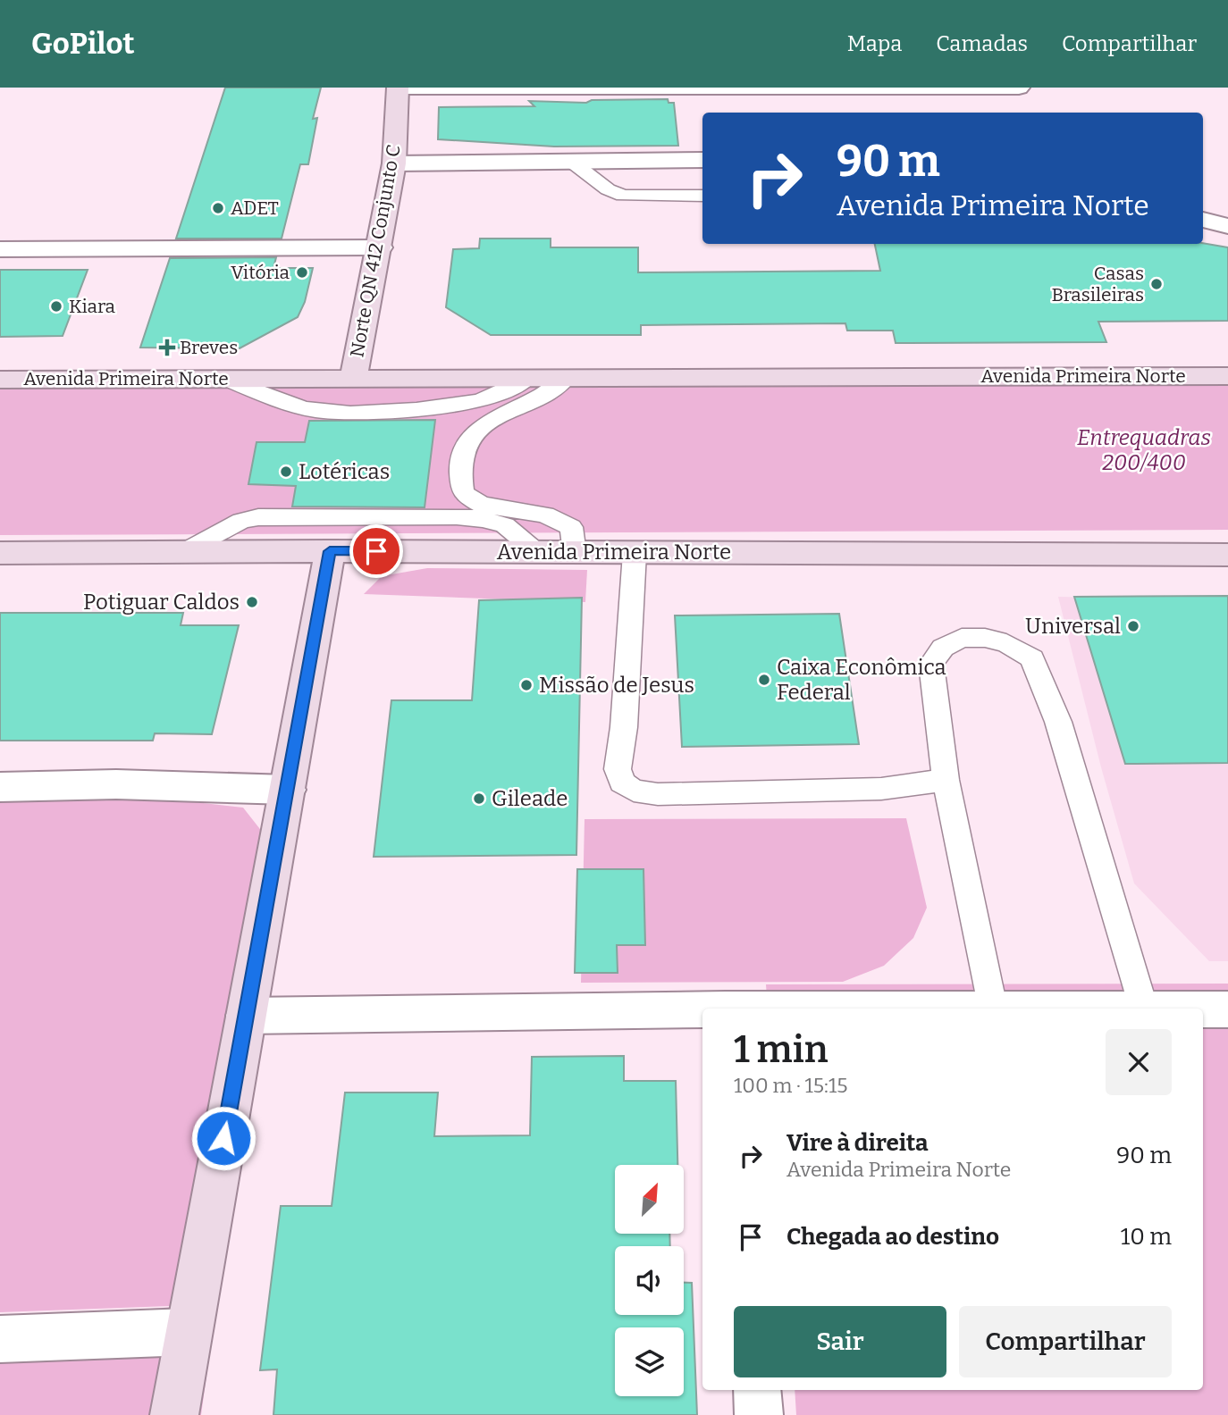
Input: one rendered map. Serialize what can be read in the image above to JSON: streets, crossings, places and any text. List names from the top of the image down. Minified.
{"streets":{"main road":["Norte QN 412 Conjunto C","Avenida Primeira Norte"]},"crossings":[["Norte QN 412 Conjunto C","Avenida Primeira Norte"]],"parks":["Entrequadras 200/400"],"places":{"other":["ADET","Vitória","Casas Brasileiras","Kiara","Lotéricas","Potiguar Caldos","Universal","Caixa Econômica Federal","Missão de Jesus","Gileade"],"health":["Breves"]},"north":"top right","page":{"header":"GoPilot","nav":["Mapa","Camadas","Compartilhar"],"turn":["90 m","Avenida Primeira Norte"],"heading":["1 min","100 m · 15:15"],"list":[{"name":"Vire à direita","note":"Avenida Primeira Norte","value":"90 m"},{"name":"Chegada ao destino","value":"10 m"}],"buttons":["Sair","Compartilhar"]}}
